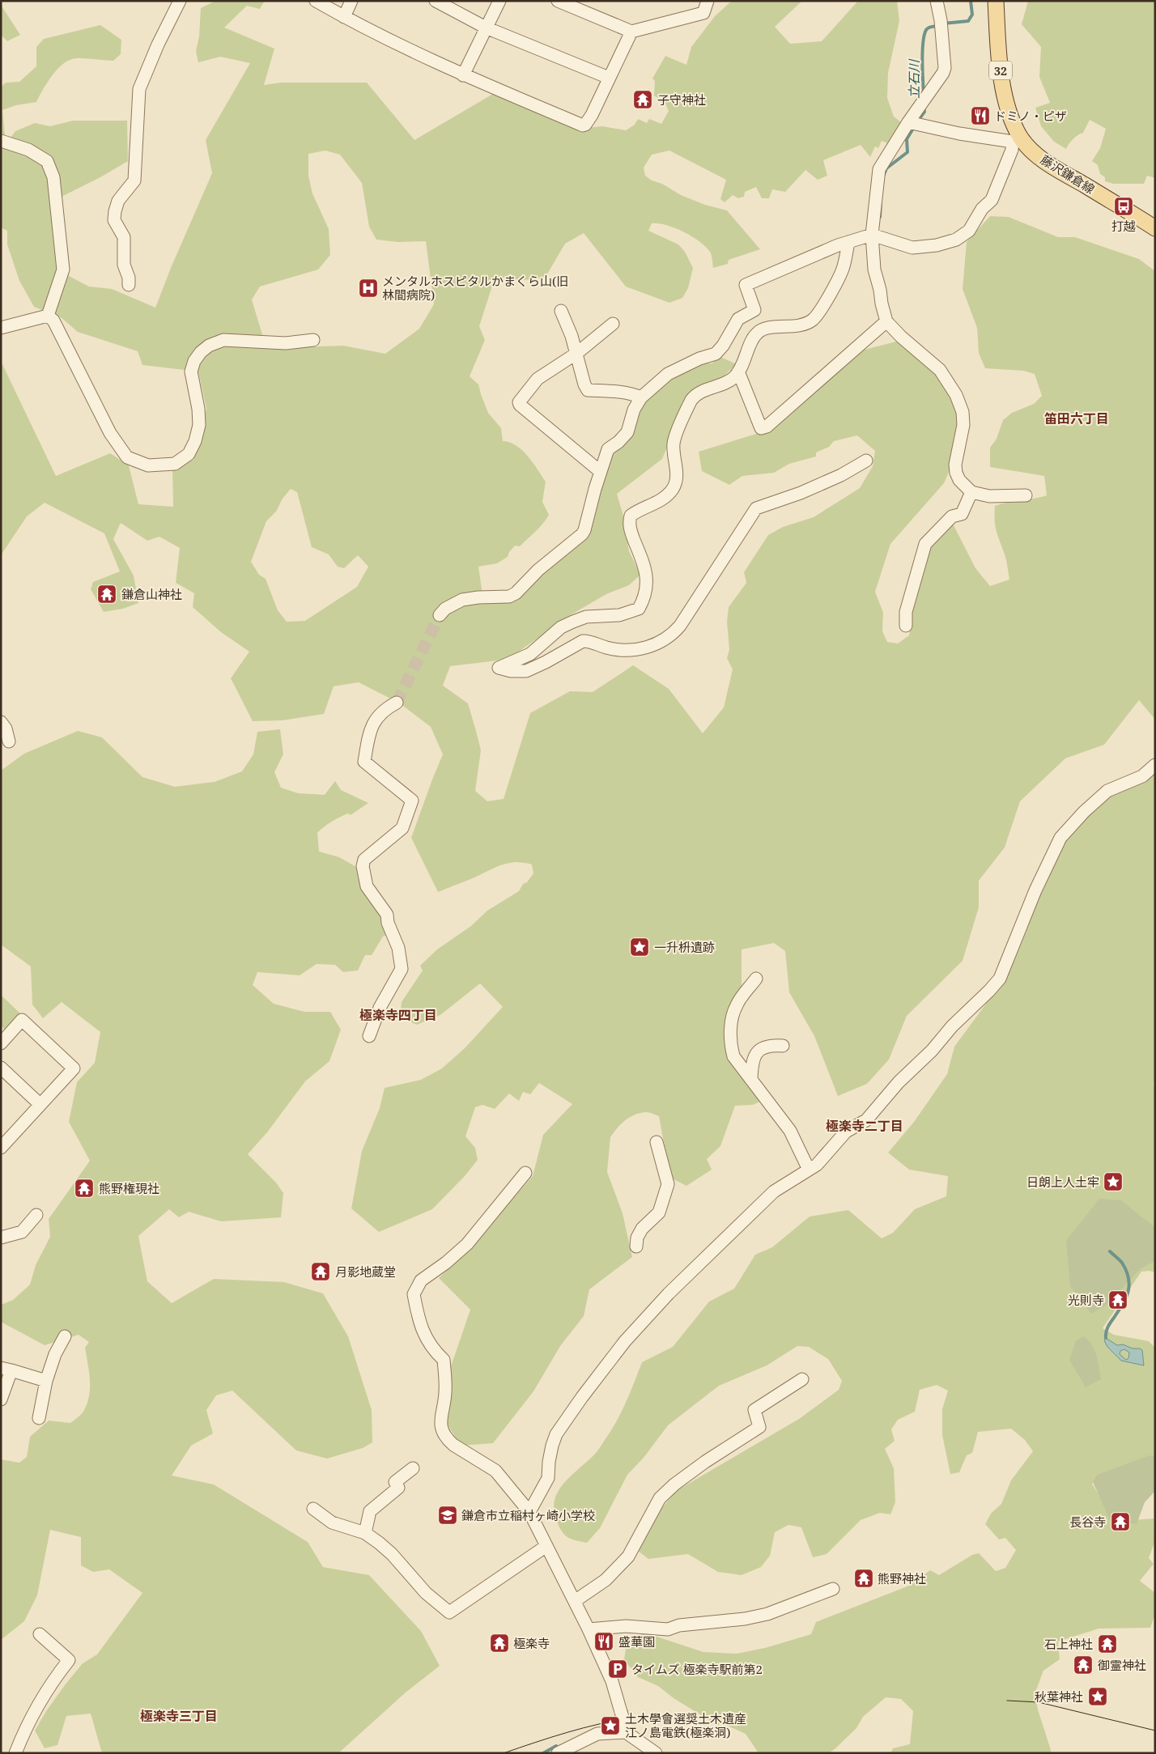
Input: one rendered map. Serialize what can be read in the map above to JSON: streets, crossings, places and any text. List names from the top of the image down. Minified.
{"streets":{"main road":["32","藤沢鎌倉線"]},"districts":["笛田六丁目","極楽寺四丁目","極楽寺二丁目","極楽寺三丁目"],"water":["立石川"],"places":{"temple":["子守神社","鎌倉山神社","熊野権現社","月影地蔵堂","光則寺","長谷寺","熊野神社","極楽寺","石上神社","御霊神社"],"restaurant":["ドミノ・ピザ","盛華園"],"bus stop":["打越"],"hospital":["メンタルホスピタルかまくら山(旧 林間病院)"],"place":["一升枡遺跡","日朗上人土牢","秋葉神社","土木學會選奨土木遺産 江ノ島電鉄(極楽洞)"],"school or university":["鎌倉市立稲村ヶ崎小学校"],"parking":["タイムズ 極楽寺駅前第2"]}}
